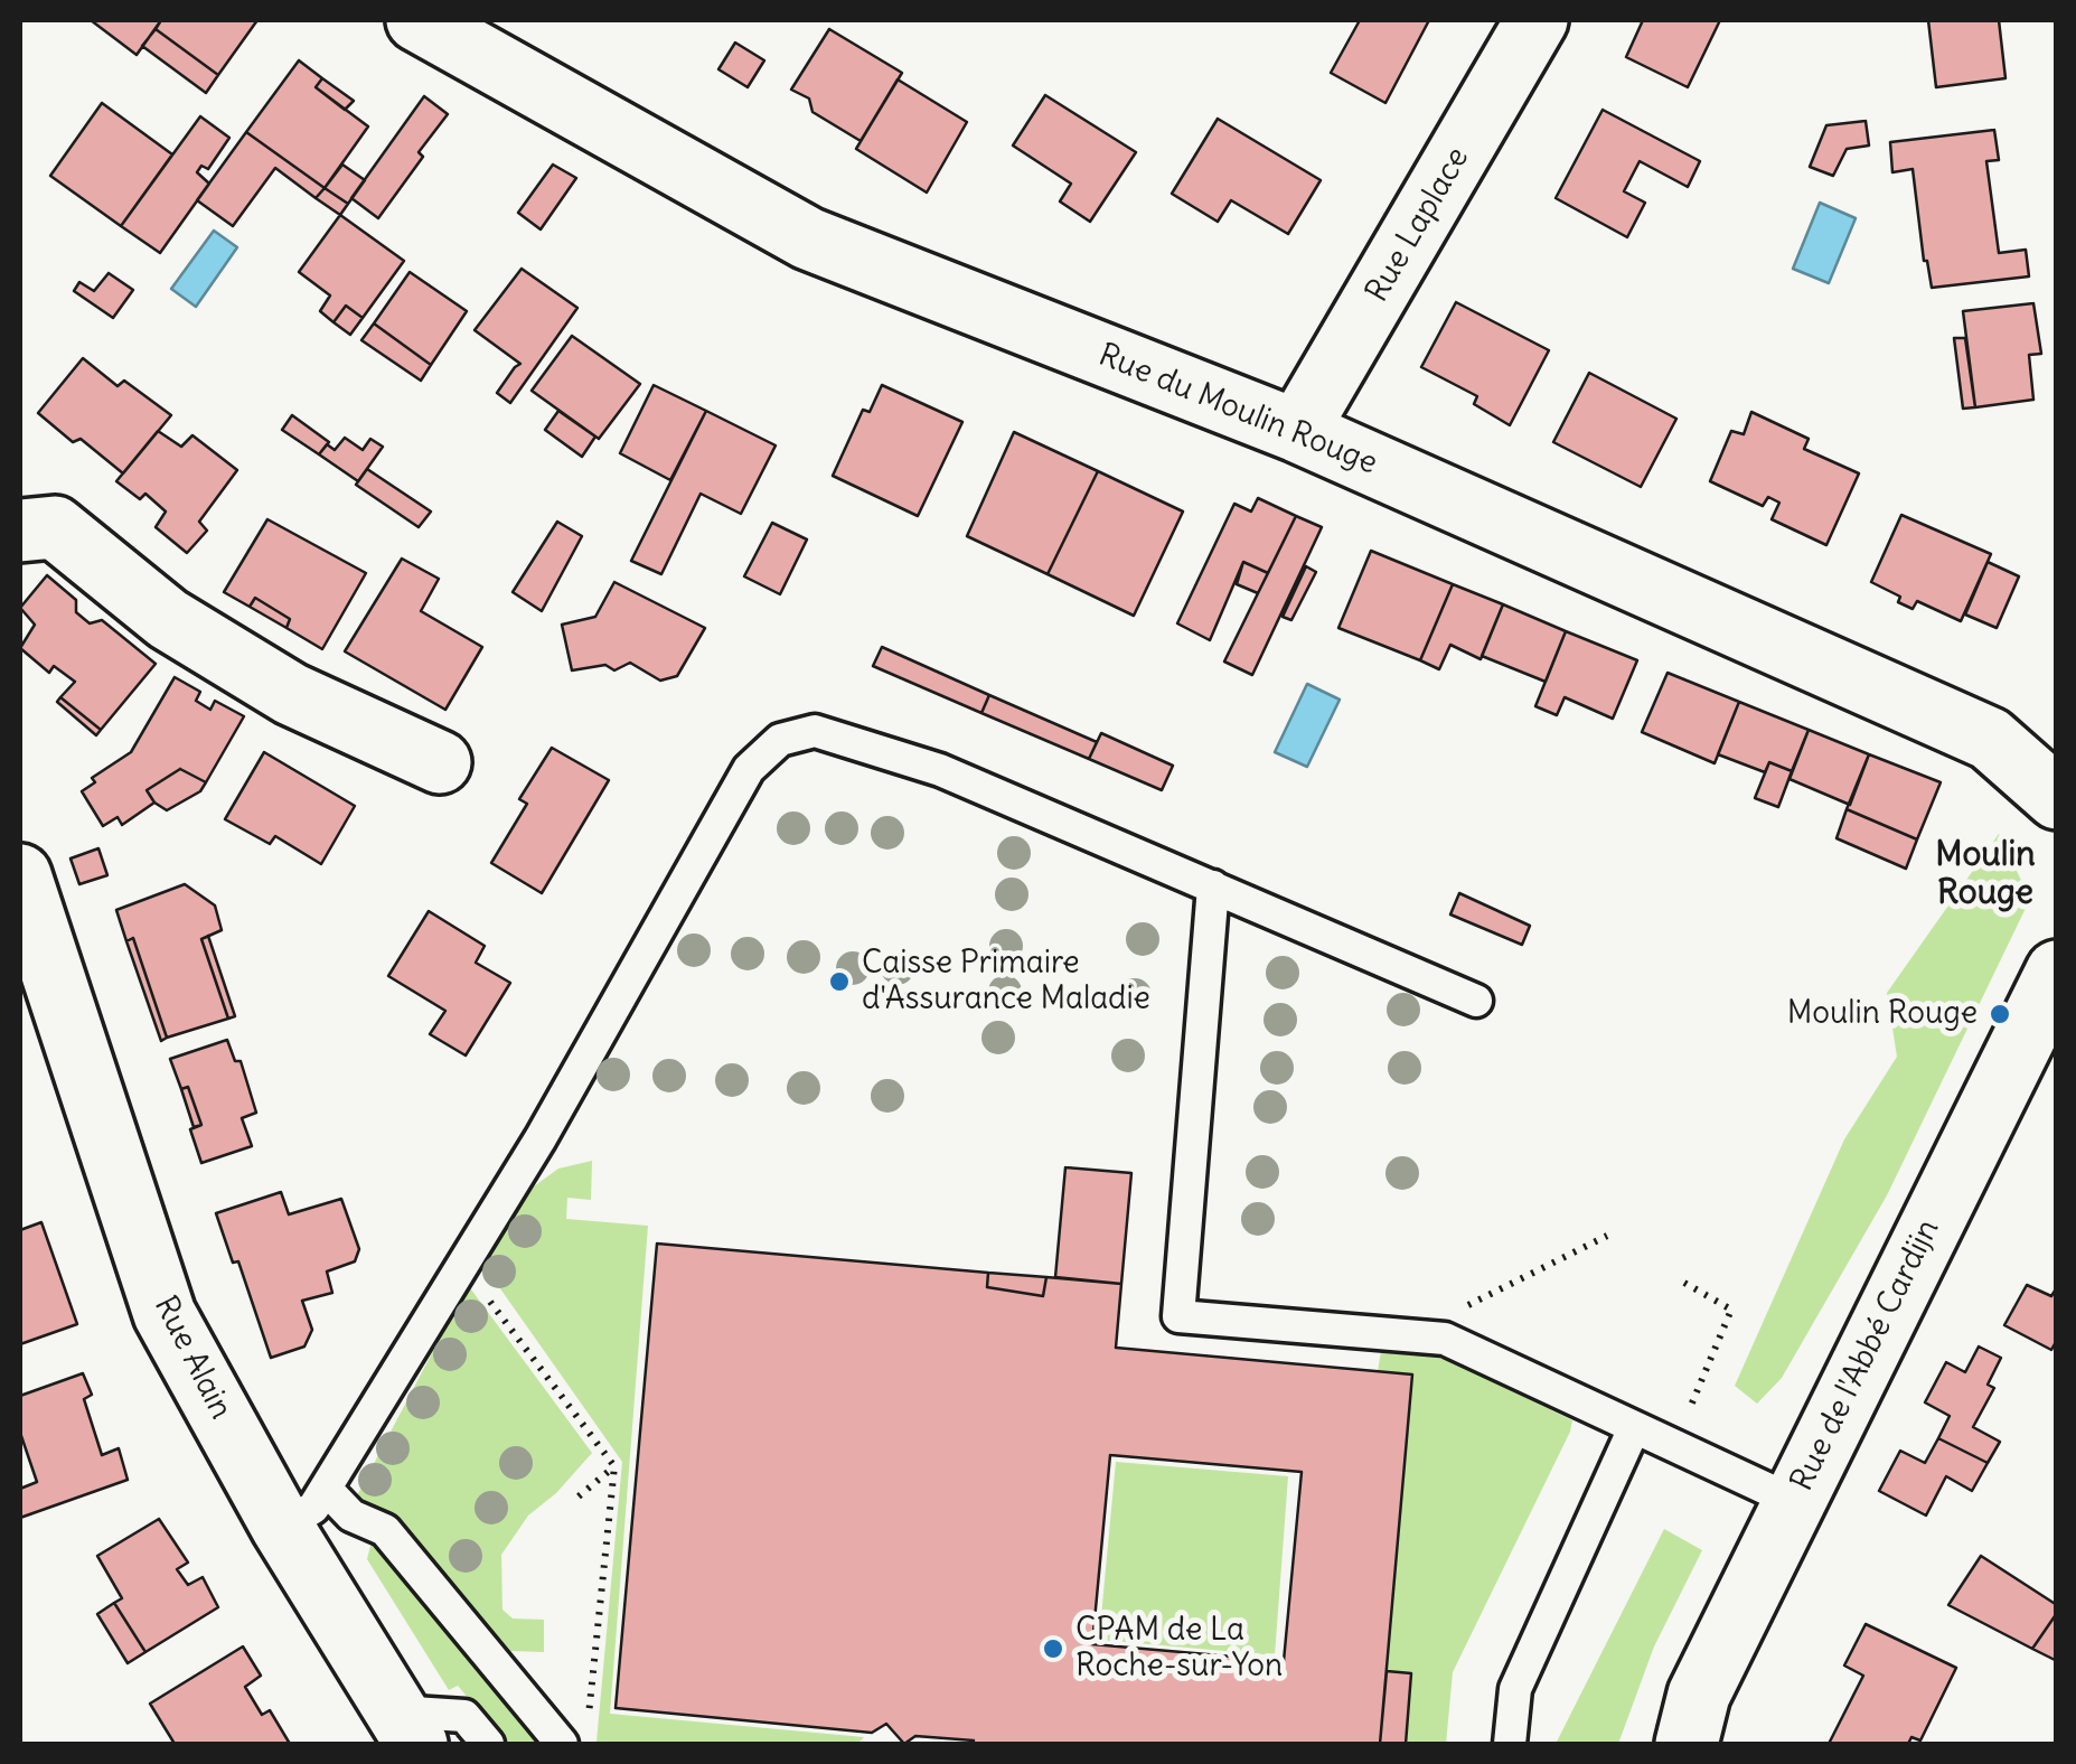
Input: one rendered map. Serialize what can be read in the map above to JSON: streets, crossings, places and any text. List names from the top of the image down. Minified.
{"streets":{"street":["Rue Laplace","Rue du Moulin Rouge","Rue de l'Abbé Cardijn","Rue Alain"]},"crossings":[["Rue Laplace","Rue du Moulin Rouge"]],"districts":["Moulin Rouge"],"places":["Caisse Primaire d'Assurance Maladie","Moulin Rouge","CPAM de La Roche-sur-Yon"]}
